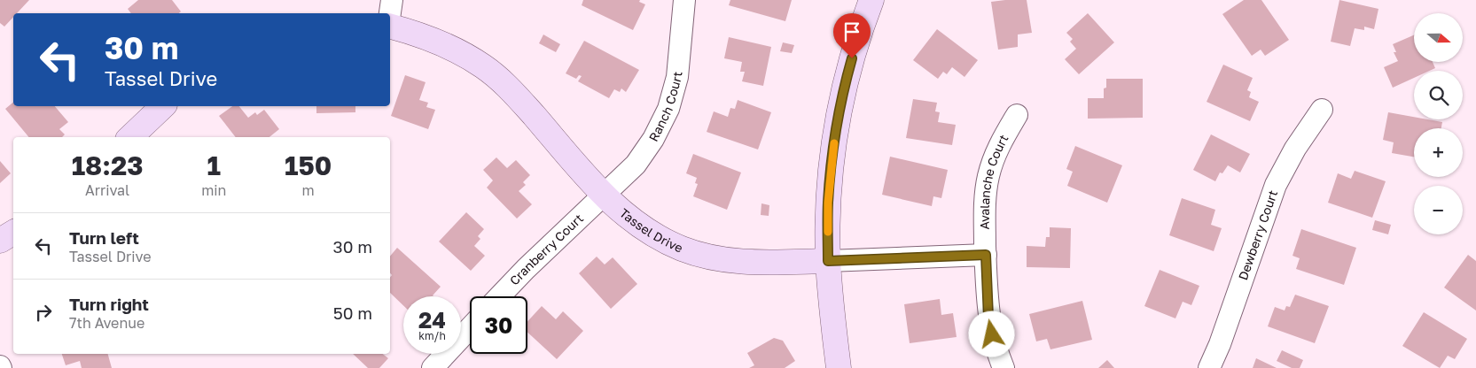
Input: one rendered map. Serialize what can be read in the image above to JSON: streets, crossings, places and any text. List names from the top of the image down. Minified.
{"streets":{"street":["Ranch Court","Avalanche Court","Tassel Drive","Dewberry Court","Cranberry Court"]},"crossings":[["Ranch Court","Tassel Drive"],["Ranch Court","Cranberry Court"],["Avalanche Court","Tassel Drive"],["Tassel Drive","Cranberry Court"]],"north":"right","page":{"map_buttons":["+","−"],"turn":["30 m","Tassel Drive"],"eta":["18:23","Arrival","1","min","150","m"],"list":[{"name":"Turn left","note":"Tassel Drive","value":"30 m"},{"name":"Turn right","note":"7th Avenue","value":"50 m"}],"speed":"24 km/h","limit":"30"}}
